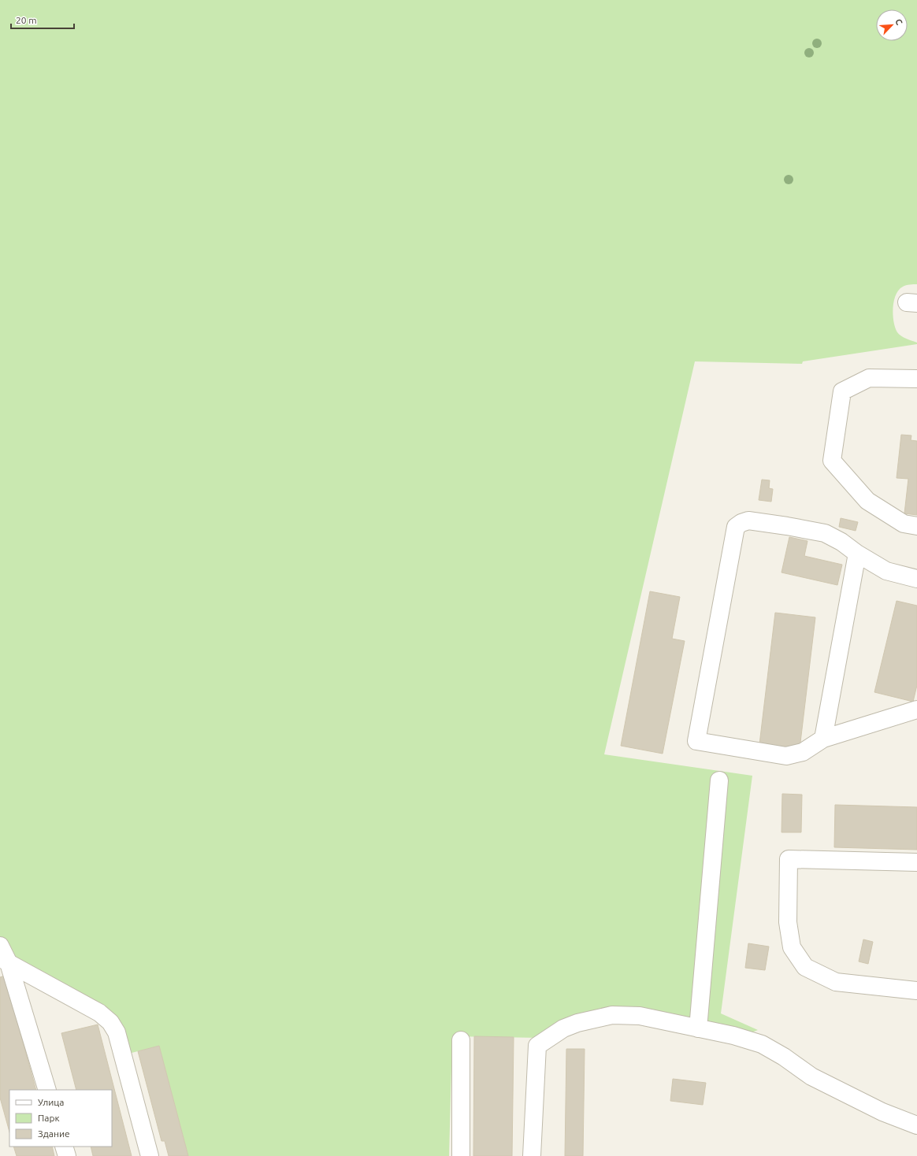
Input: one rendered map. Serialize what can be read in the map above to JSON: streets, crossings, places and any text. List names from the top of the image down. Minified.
{"legend":["Улица","Парк","Здание"],"scale_bar":"20 m","north":"top right"}
